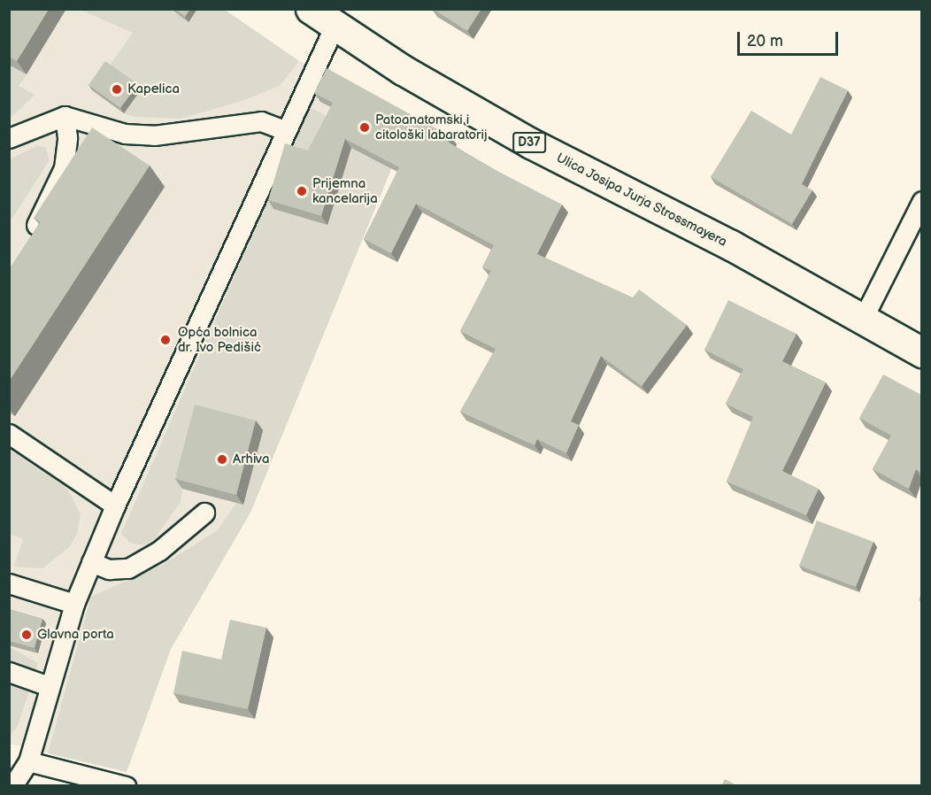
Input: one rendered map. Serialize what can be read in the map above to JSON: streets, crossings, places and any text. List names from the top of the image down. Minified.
{"streets":{"main road":["D37","Ulica Josipa Jurja Strossmayera"]},"places":["Kapelica","Patoanatomski i citološki labaratorij","Prijemna kancelarija","Opća bolnica dr. Ivo Pedišić","Arhiva","Glavna porta"],"scale_bar":"20 m"}
